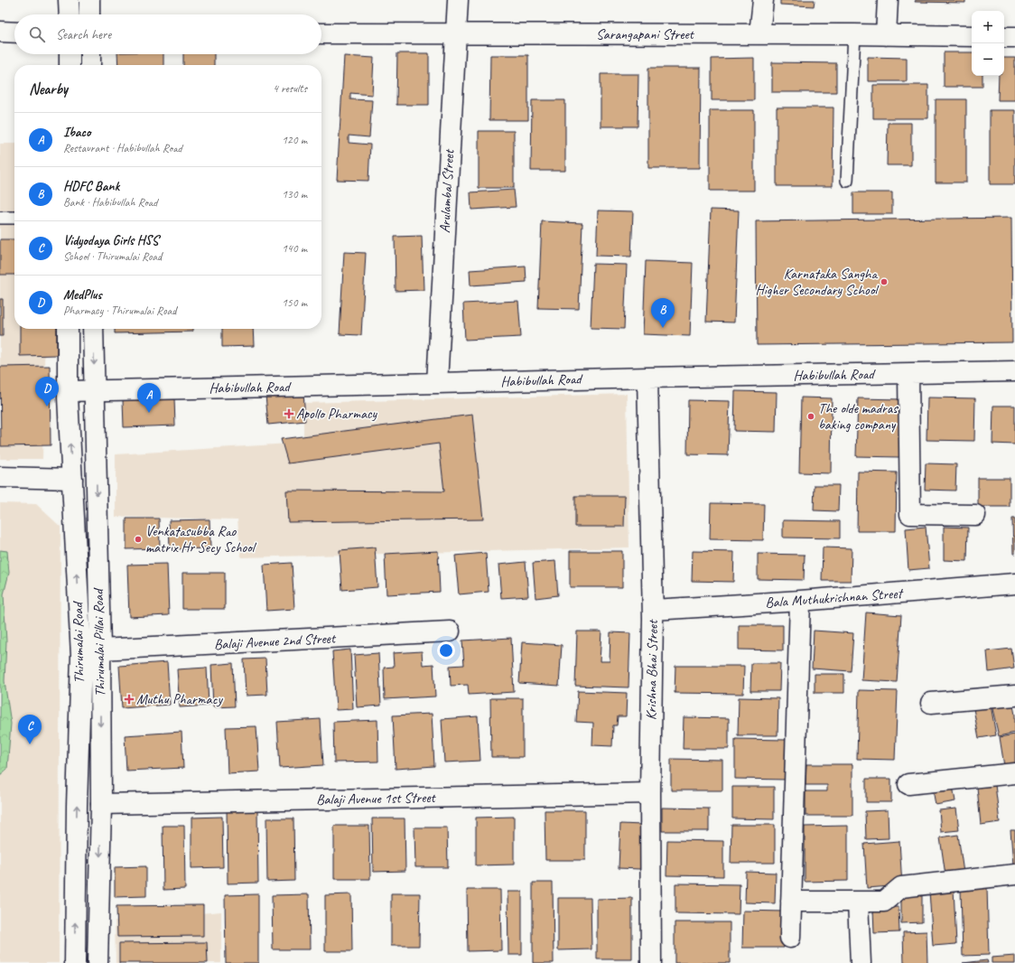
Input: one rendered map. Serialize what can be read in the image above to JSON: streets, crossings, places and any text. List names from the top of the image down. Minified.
{"streets":{"street":["Sarangapani Street","Arulambal Street","Habibullah Road","Bala Muthukrishnan Street","Balaji Avenue 2nd Street","Thirumalai Road","Thirumalai Pillai Road","Krishna Bhai Street","Balaji Avenue 1st Street"]},"crossings":[["Sarangapani Street","Arulambal Street"],["Arulambal Street","Habibullah Road"],["Habibullah Road","Thirumalai Road"],["Habibullah Road","Thirumalai Pillai Road"],["Habibullah Road","Krishna Bhai Street"],["Bala Muthukrishnan Street","Krishna Bhai Street"],["Balaji Avenue 2nd Street","Thirumalai Pillai Road"],["Thirumalai Pillai Road","Balaji Avenue 1st Street"],["Krishna Bhai Street","Balaji Avenue 1st Street"]],"one_way":["Thirumalai Road","Thirumalai Pillai Road"],"places":{"other":["Karnataka Sangha Higher Secondary School","The olde madras baking company","Venkatasubba Rao matrix Hr Secy School"],"health":["Apollo Pharmacy","Muthu Pharmacy"]},"page":{"map_buttons":["+","−"],"search":"Search here","heading":["Nearby","4 results"],"list":[{"mark":"A","name":"Ibaco","note":"Restaurant · Habibullah Road","value":"120 m"},{"mark":"B","name":"HDFC Bank","note":"Bank · Habibullah Road","value":"130 m"},{"mark":"C","name":"Vidyodaya Girls HSS","note":"School · Thirumalai Road","value":"140 m"},{"mark":"D","name":"MedPlus","note":"Pharmacy · Thirumalai Road","value":"150 m"}],"pins":["B","D","A","C"]}}
